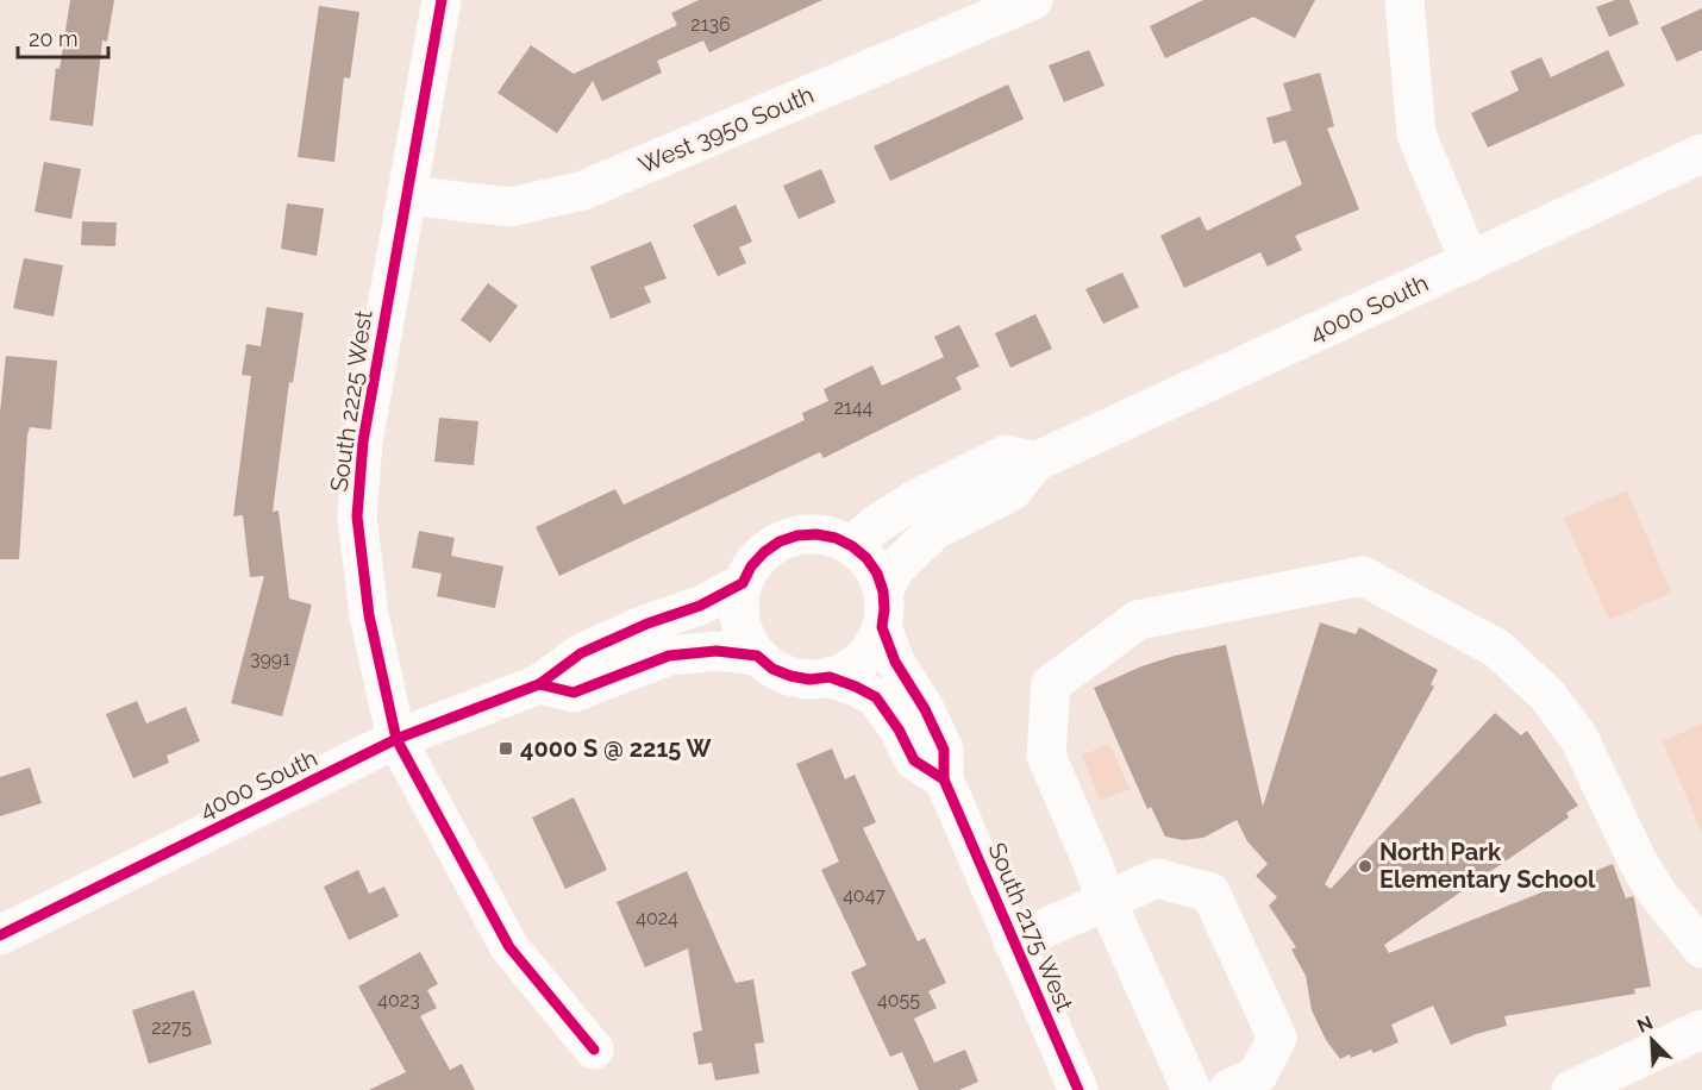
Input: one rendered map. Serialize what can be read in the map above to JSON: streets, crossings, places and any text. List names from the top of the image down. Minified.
{"streets":{"street":["West 3950 South","4000 South","South 2225 West","South 2175 West"]},"crossings":[["West 3950 South","South 2225 West"],["4000 South","South 2225 West"],["4000 South","South 2175 West"]],"places":{"transit":["4000 S @ 2215 W"],"other":["North Park Elementary School"]},"house_numbers":["2136","2144","3991","4047","4024","4023","4055","2275"],"scale_bar":"20 m","north":"top left"}
